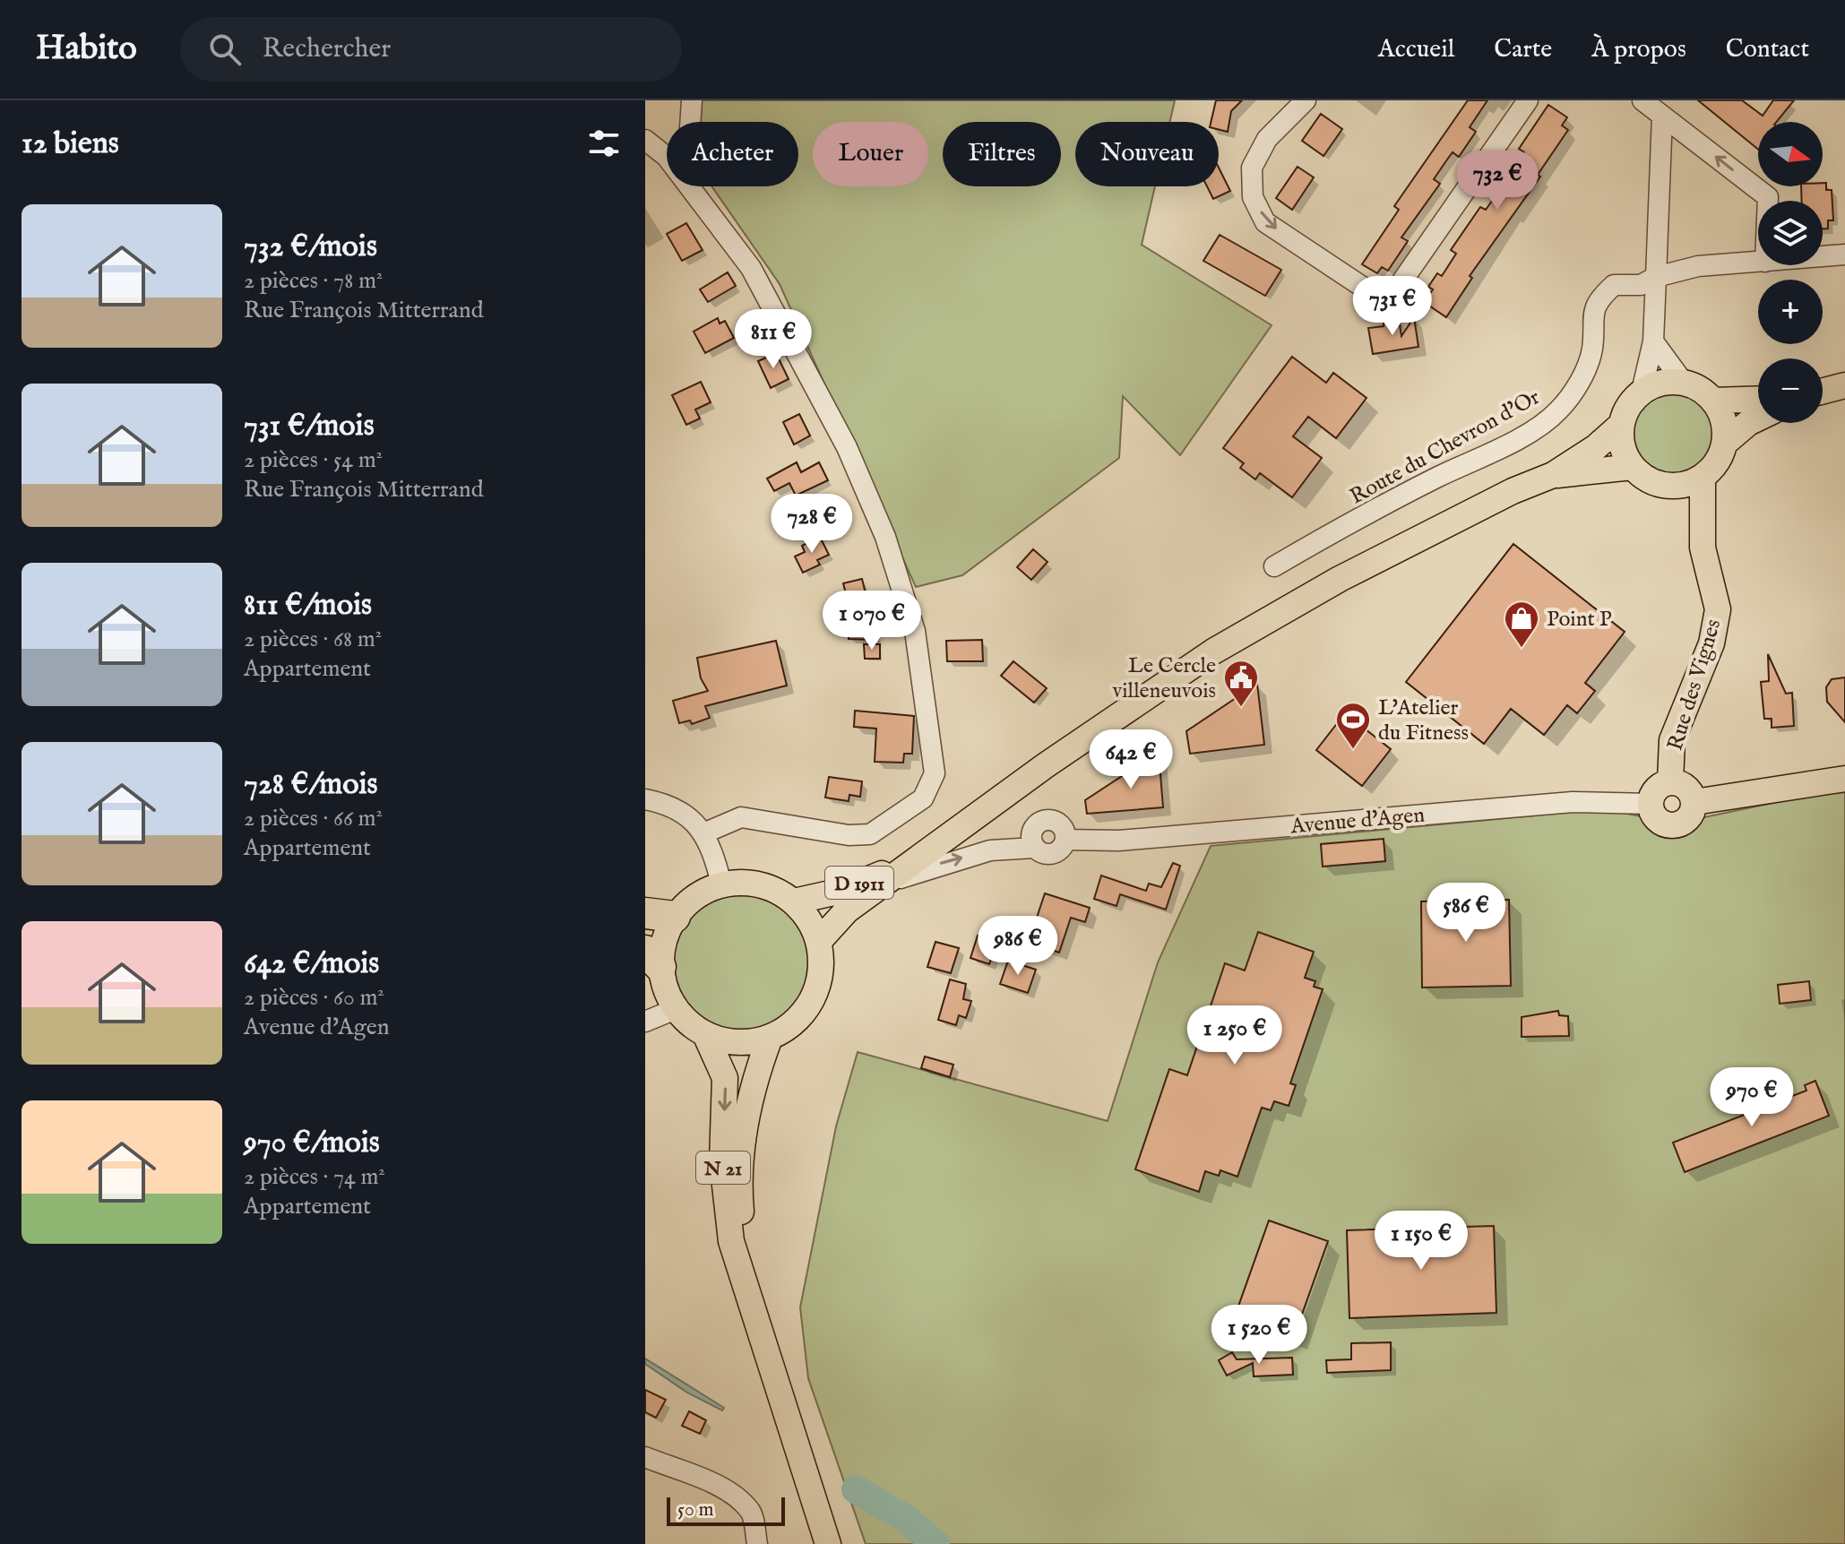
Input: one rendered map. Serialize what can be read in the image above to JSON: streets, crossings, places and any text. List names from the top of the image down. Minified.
{"streets":{"main road":["Rue des Vignes","D 1911","N 21"],"street":["Route du Chevron d'Or","Avenue d'Agen"]},"crossings":[["Rue des Vignes","Avenue d'Agen"],["Rue des Vignes","D 1911"],["Avenue d'Agen","D 1911"],["D 1911","N 21"]],"one_way":["Avenue d'Agen"],"places":{"shop":["Point P"],"public building":["Le Cercle villeneuvois"],"sports":["L'Atelier du Fitness"]},"scale_bar":"50 m","north":"right","page":{"header":"Habito","search":"Rechercher","nav":["Accueil","Carte","À propos","Contact"],"heading":"12 biens","map_buttons":["+","−"],"chip":["Acheter","Louer","Filtres","Nouveau"],"price":["732 €","731 €","811 €","728 €","1 070 €","642 €","586 €","986 €","1 250 €","970 €","1 150 €","1 520 €"],"list":[{"name":"732 €/mois","note":"2 pièces · 78 m² · Rue François Mitterrand"},{"name":"731 €/mois","note":"2 pièces · 54 m² · Rue François Mitterrand"},{"name":"811 €/mois","note":"2 pièces · 68 m² · Appartement"},{"name":"728 €/mois","note":"2 pièces · 66 m² · Appartement"},{"name":"642 €/mois","note":"2 pièces · 60 m² · Avenue d'Agen"},{"name":"970 €/mois","note":"2 pièces · 74 m² · Appartement"}],"scale":"50 m"}}
